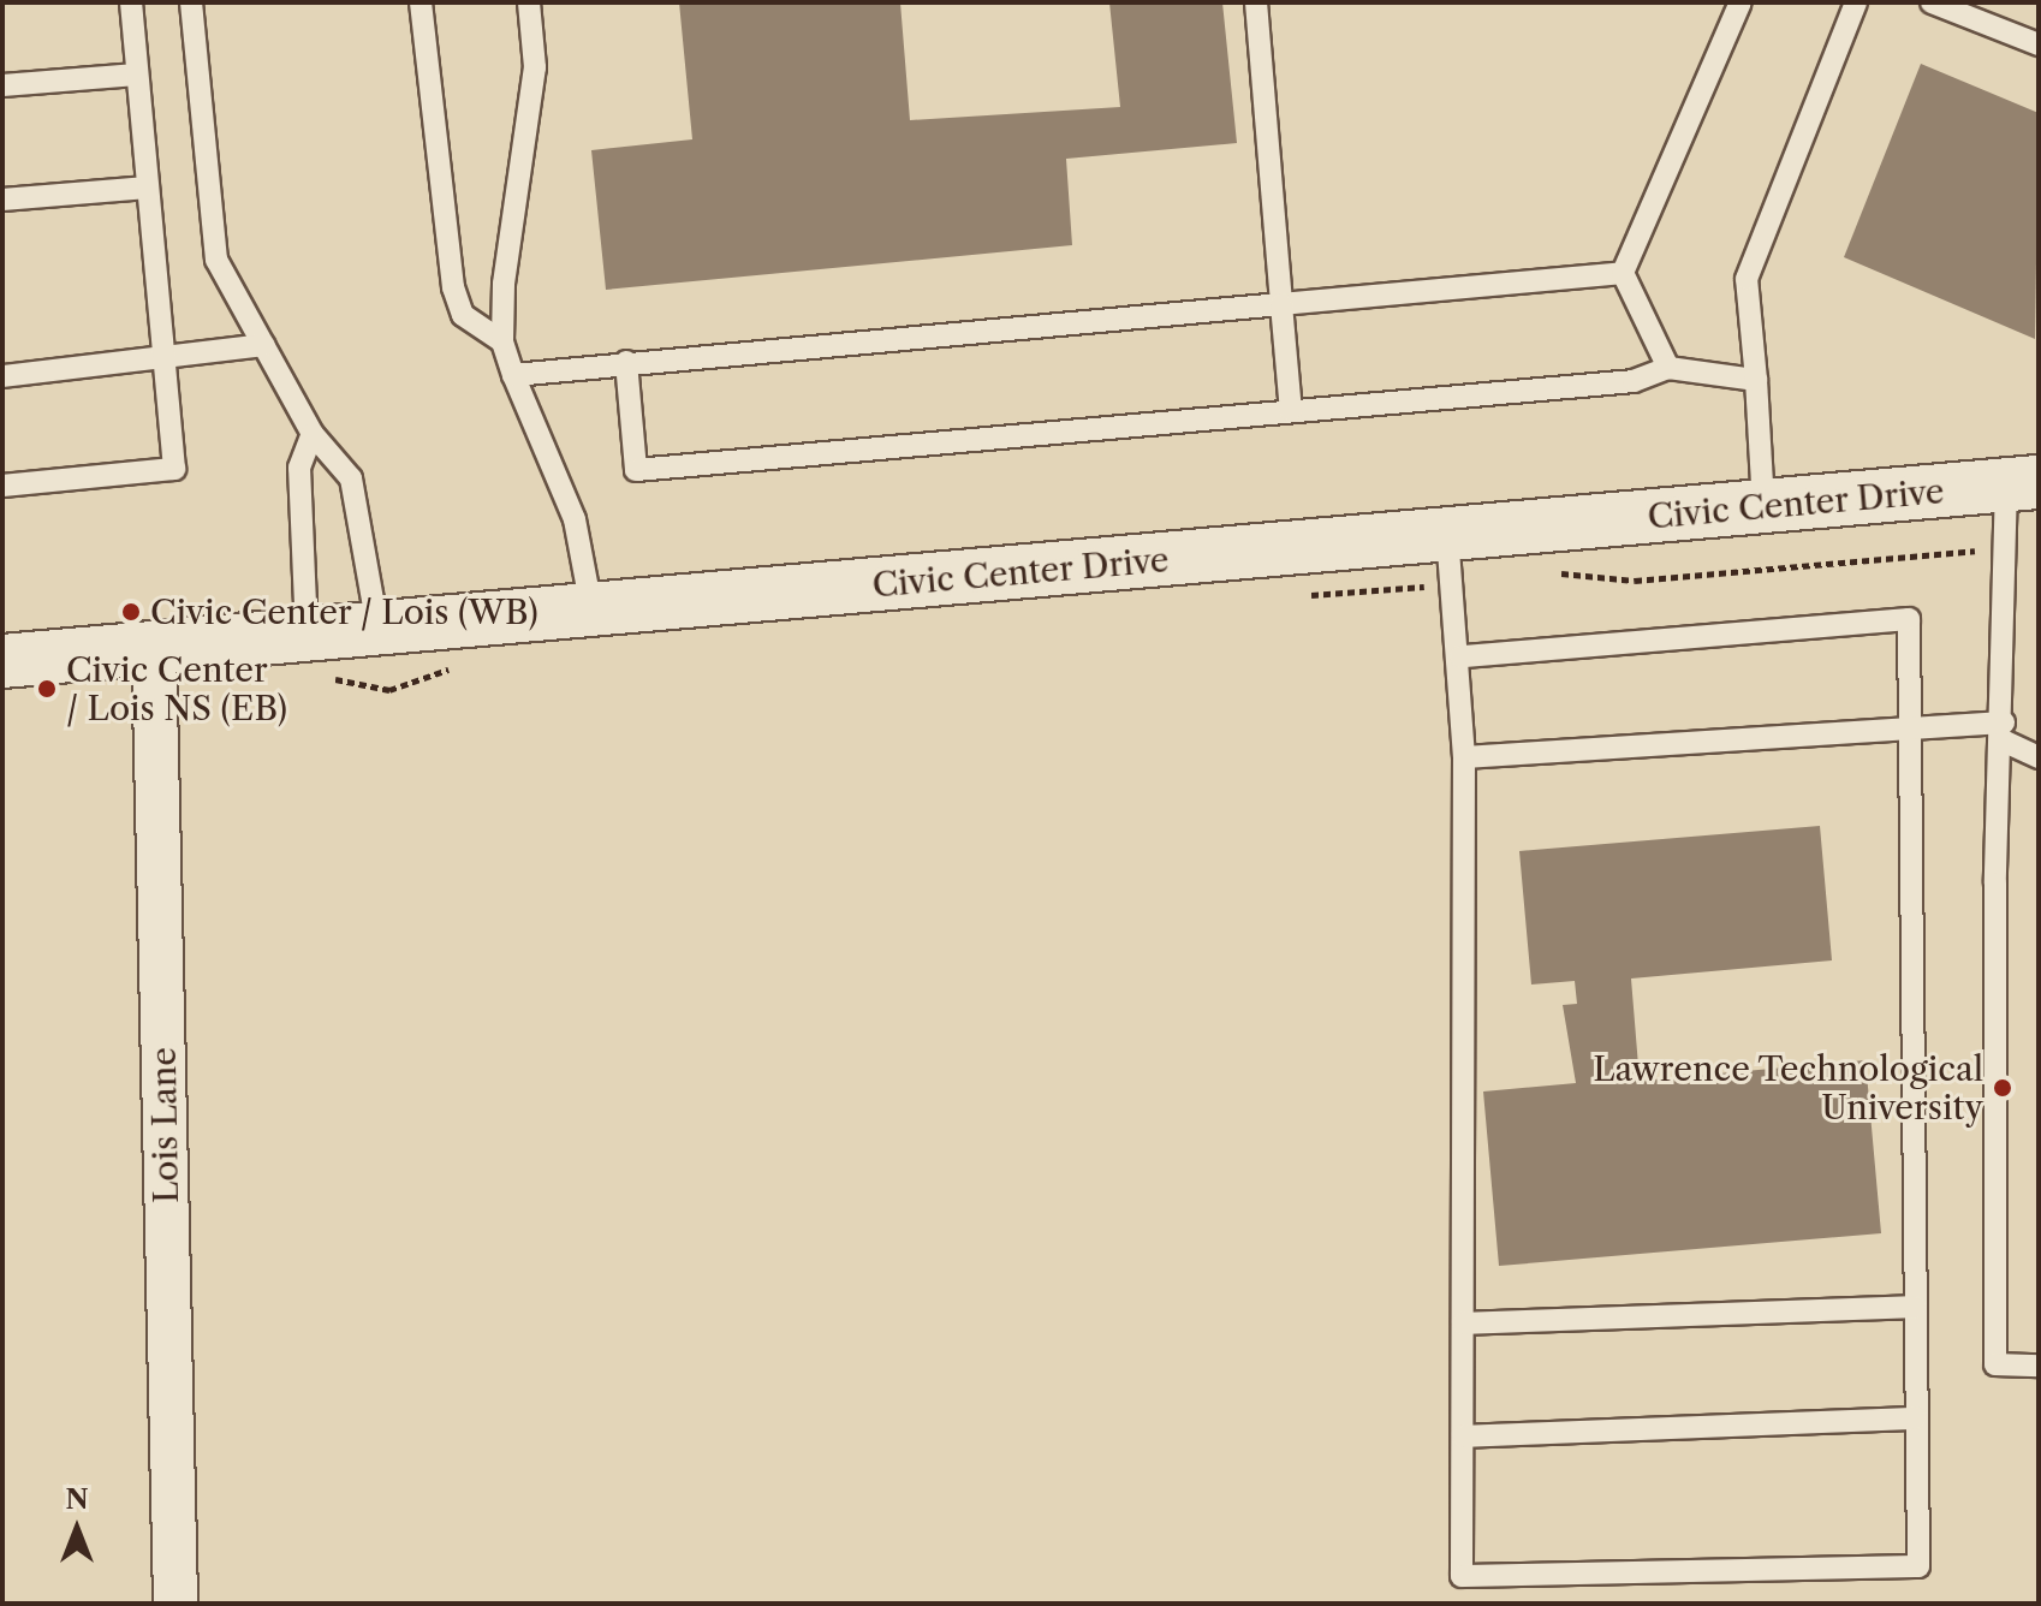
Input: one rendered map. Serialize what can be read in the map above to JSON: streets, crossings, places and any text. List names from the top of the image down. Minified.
{"streets":{"street":["Civic Center Drive","Lois Lane"]},"crossings":[["Civic Center Drive","Lois Lane"]],"places":["Civic Center / Lois (WB)","Civic Center / Lois NS (EB)","Lawrence Technological University"],"north":"top"}
